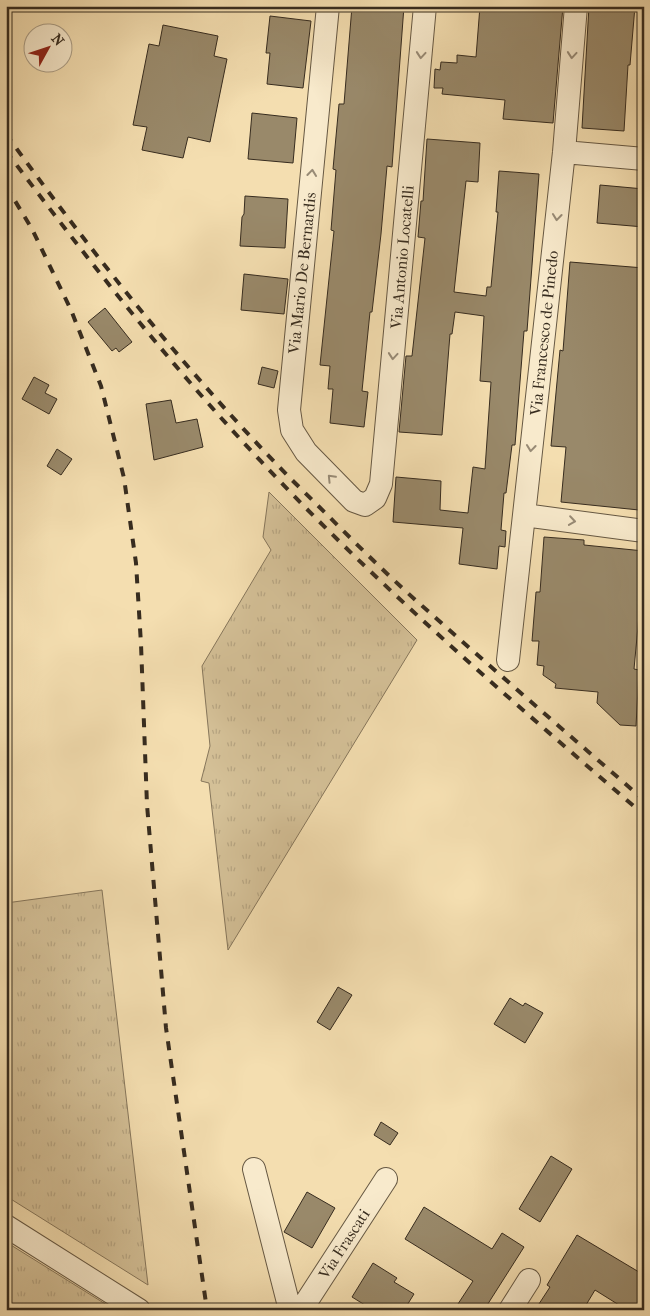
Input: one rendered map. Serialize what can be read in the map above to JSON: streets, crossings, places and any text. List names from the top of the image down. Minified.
{"streets":{"street":["Via Antonio Locatelli","Via Mario De Bernardis","Via Francesco de Pinedo","Via Frascati"]},"crossings":[["Via Antonio Locatelli","Via Mario De Bernardis"]],"one_way":["Via Antonio Locatelli","Via Mario De Bernardis","Via Francesco de Pinedo"],"north":"top right"}
